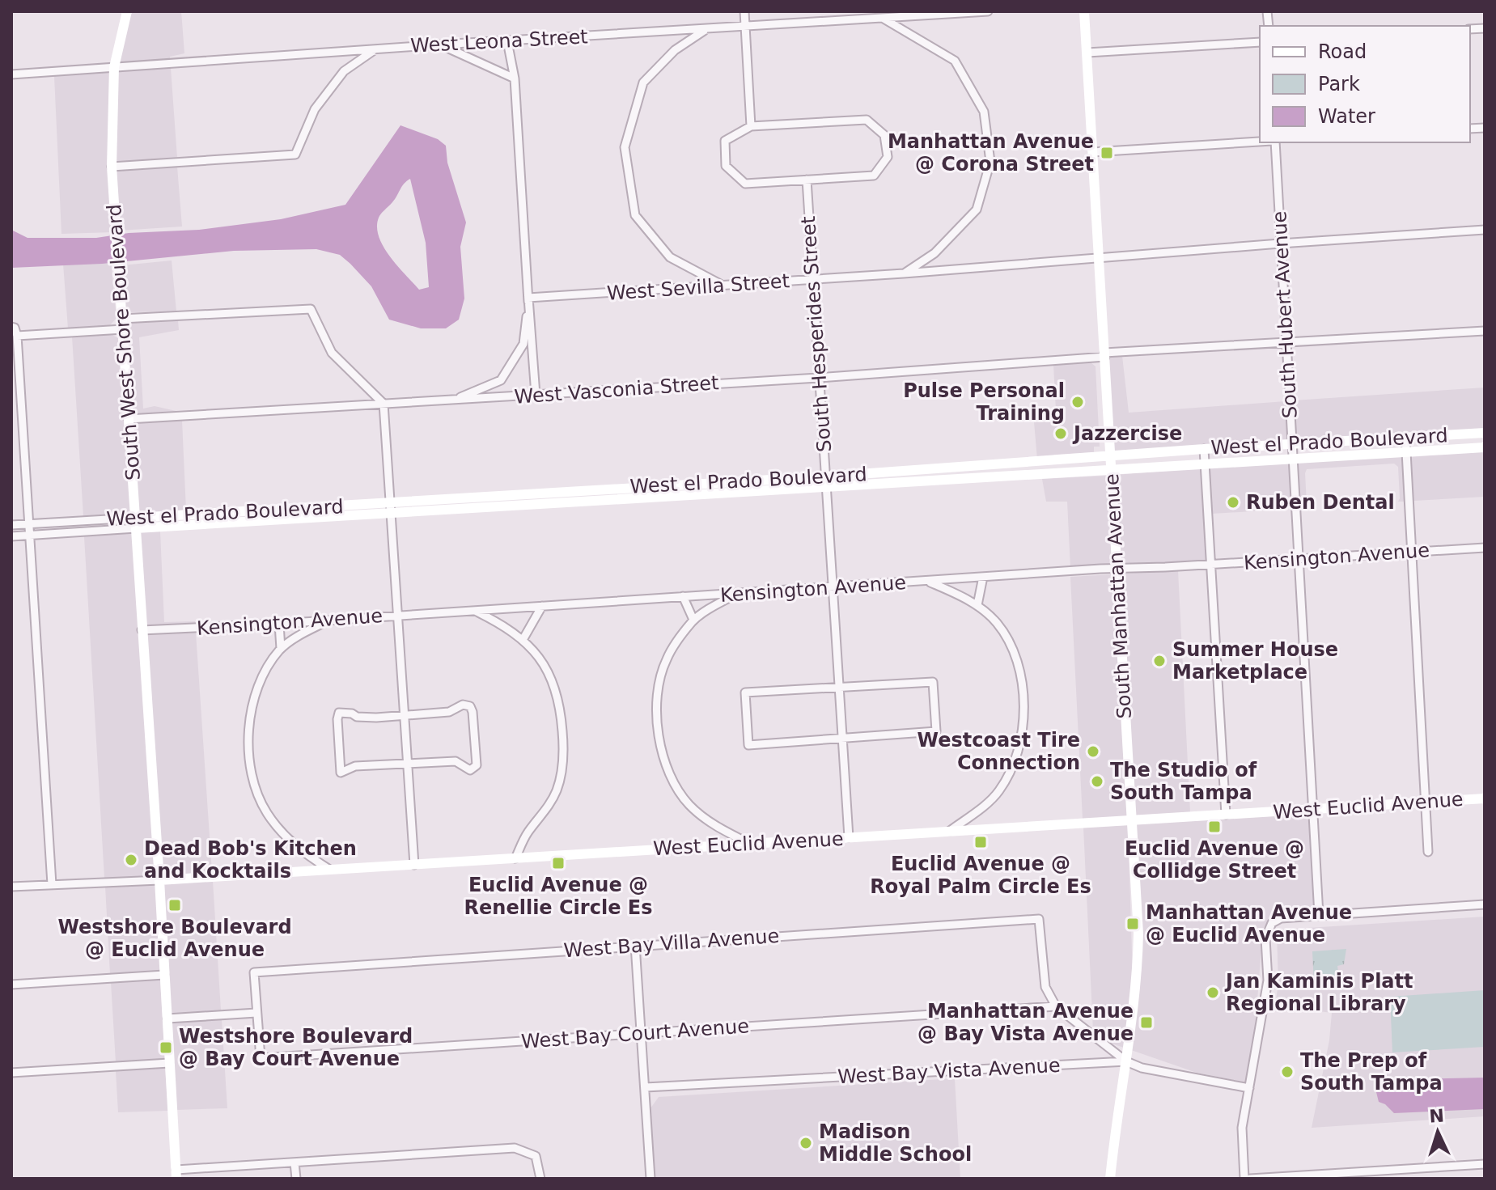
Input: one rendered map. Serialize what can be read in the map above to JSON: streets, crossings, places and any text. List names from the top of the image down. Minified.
{"streets":{"street":["West Leona Street","West Sevilla Street","South Hubert Avenue","South Hesperides Street","South West Shore Boulevard","West Vasconia Street","West el Prado Boulevard","Kensington Avenue","South Manhattan Avenue","West Euclid Avenue","West Bay Villa Avenue","West Bay Court Avenue","West Bay Vista Avenue"]},"crossings":[["West Leona Street","South West Shore Boulevard"],["West Sevilla Street","South Hubert Avenue"],["West Sevilla Street","South Hesperides Street"],["West Sevilla Street","South Manhattan Avenue"],["South Hubert Avenue","West Vasconia Street"],["South Hubert Avenue","West el Prado Boulevard"],["South Hubert Avenue","Kensington Avenue"],["South Hubert Avenue","West Euclid Avenue"],["South Hesperides Street","West Vasconia Street"],["South Hesperides Street","West el Prado Boulevard"],["South Hesperides Street","Kensington Avenue"],["South Hesperides Street","West Euclid Avenue"],["South West Shore Boulevard","West Vasconia Street"],["South West Shore Boulevard","West el Prado Boulevard"],["South West Shore Boulevard","Kensington Avenue"],["South West Shore Boulevard","West Euclid Avenue"],["West Vasconia Street","South Manhattan Avenue"],["West el Prado Boulevard","South Manhattan Avenue"],["Kensington Avenue","South Manhattan Avenue"],["South Manhattan Avenue","West Euclid Avenue"],["South Manhattan Avenue","West Bay Vista Avenue"],["West Bay Villa Avenue","West Bay Court Avenue"]],"places":{"transit":["Manhattan Avenue @ Corona Street","Euclid Avenue @ Collidge Street","Euclid Avenue @ Royal Palm Circle Es","Euclid Avenue @ Renellie Circle Es","Westshore Boulevard @ Euclid Avenue","Manhattan Avenue @ Euclid Avenue","Manhattan Avenue @ Bay Vista Avenue","Westshore Boulevard @ Bay Court Avenue"],"other":["Pulse Personal Training","Jazzercise","Ruben Dental","Summer House Marketplace","Westcoast Tire Connection","The Studio of South Tampa","Dead Bob's Kitchen and Kocktails","Jan Kaminis Platt Regional Library","The Prep of South Tampa","Madison Middle School"]},"legend":["Road","Park","Water"],"north":"top"}
